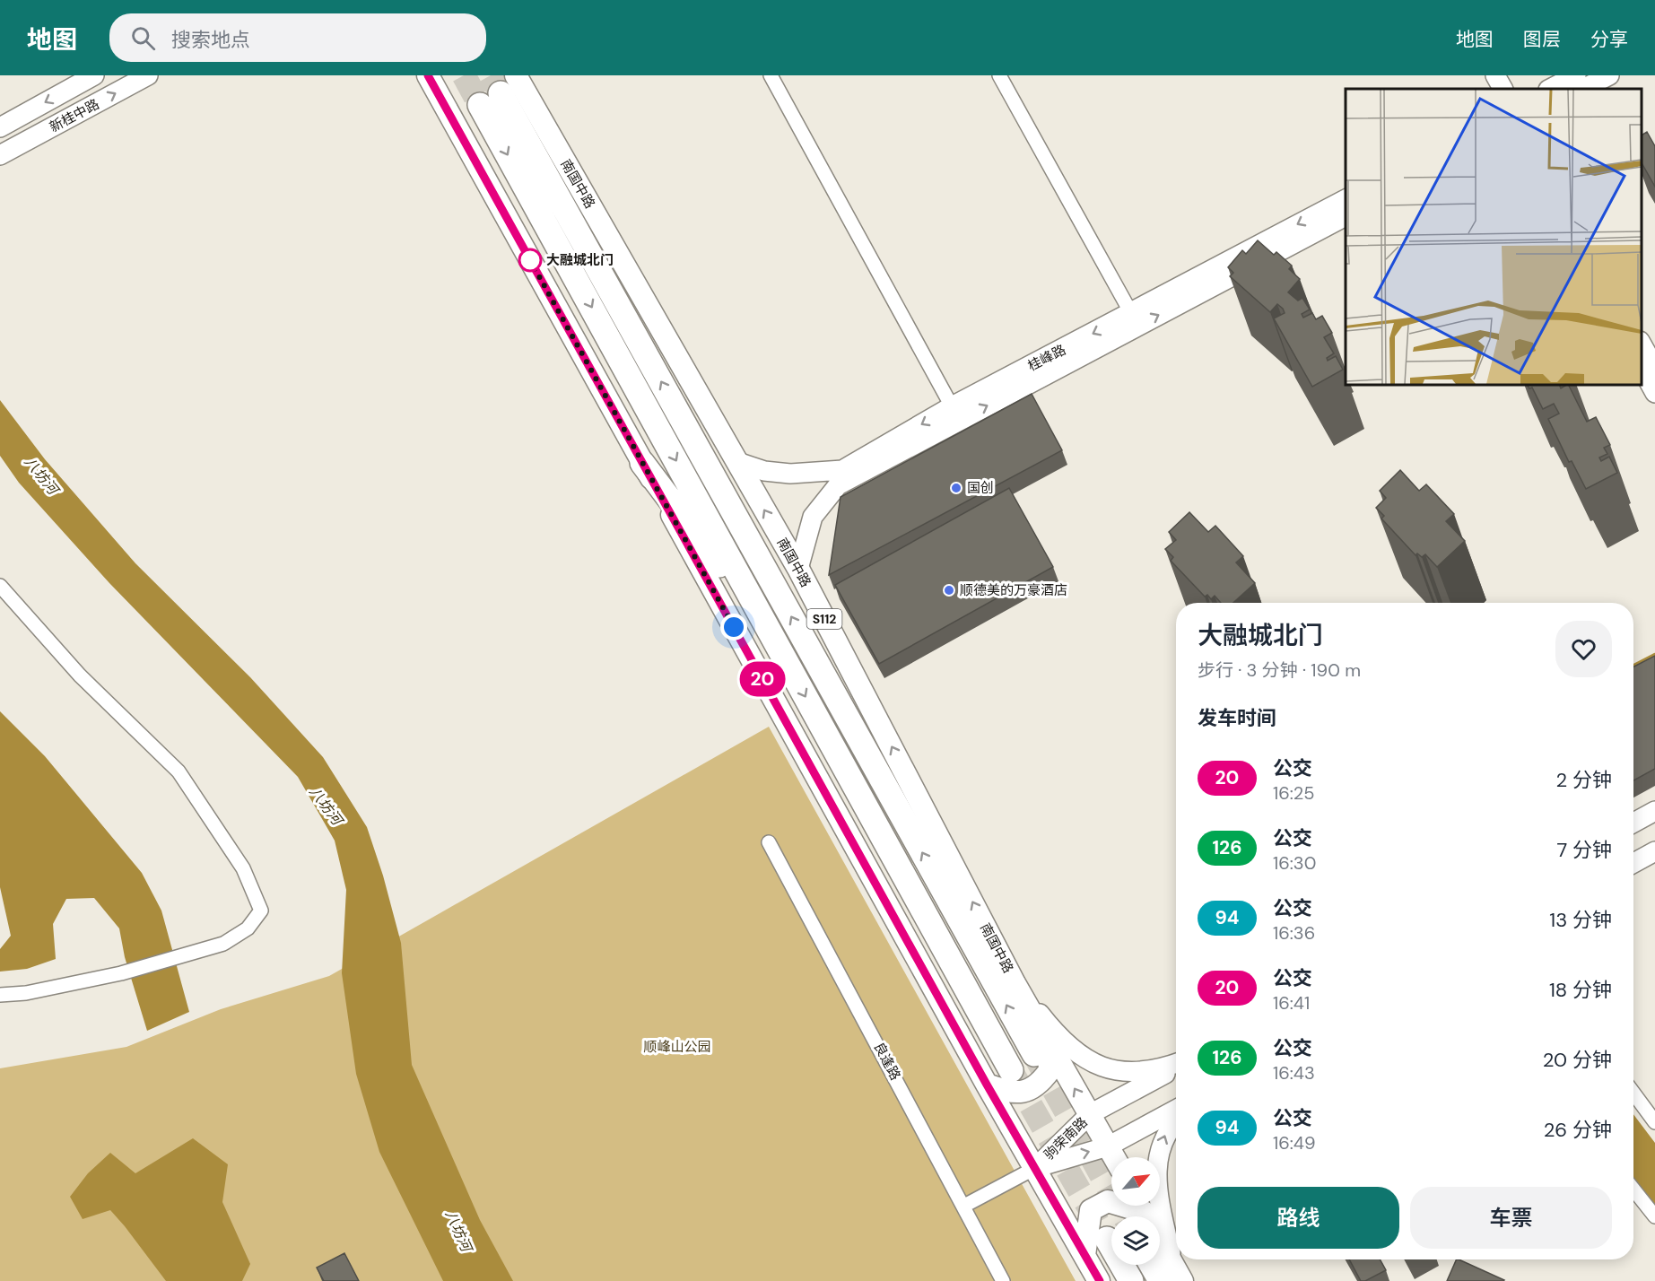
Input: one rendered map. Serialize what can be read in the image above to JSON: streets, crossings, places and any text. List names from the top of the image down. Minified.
{"streets":{"highway":["南国中路","S112"],"street":["新桂中路","桂峰路","良逢路","驹荣南路"]},"crossings":[["南国中路","桂峰路"],["南国中路","驹荣南路"]],"water":["八坊河"],"parks":["顺峰山公园"],"places":["大融城北门","国创","顺德美的万豪酒店"],"lines":["bus line 20"],"north":"top right","page":{"header":"地图","search":"搜索地点","nav":["地图","图层","分享"],"on_map":"20","heading":[["大融城北门","步行 · 3 分钟 · 190 m"],"发车时间"],"list":[{"mark":"20","name":"公交","note":"16:25","value":"2 分钟"},{"mark":"126","name":"公交","note":"16:30","value":"7 分钟"},{"mark":"94","name":"公交","note":"16:36","value":"13 分钟"},{"mark":"20","name":"公交","note":"16:41","value":"18 分钟"},{"mark":"126","name":"公交","note":"16:43","value":"20 分钟"},{"mark":"94","name":"公交","note":"16:49","value":"26 分钟"}],"buttons":["路线","车票"]}}
